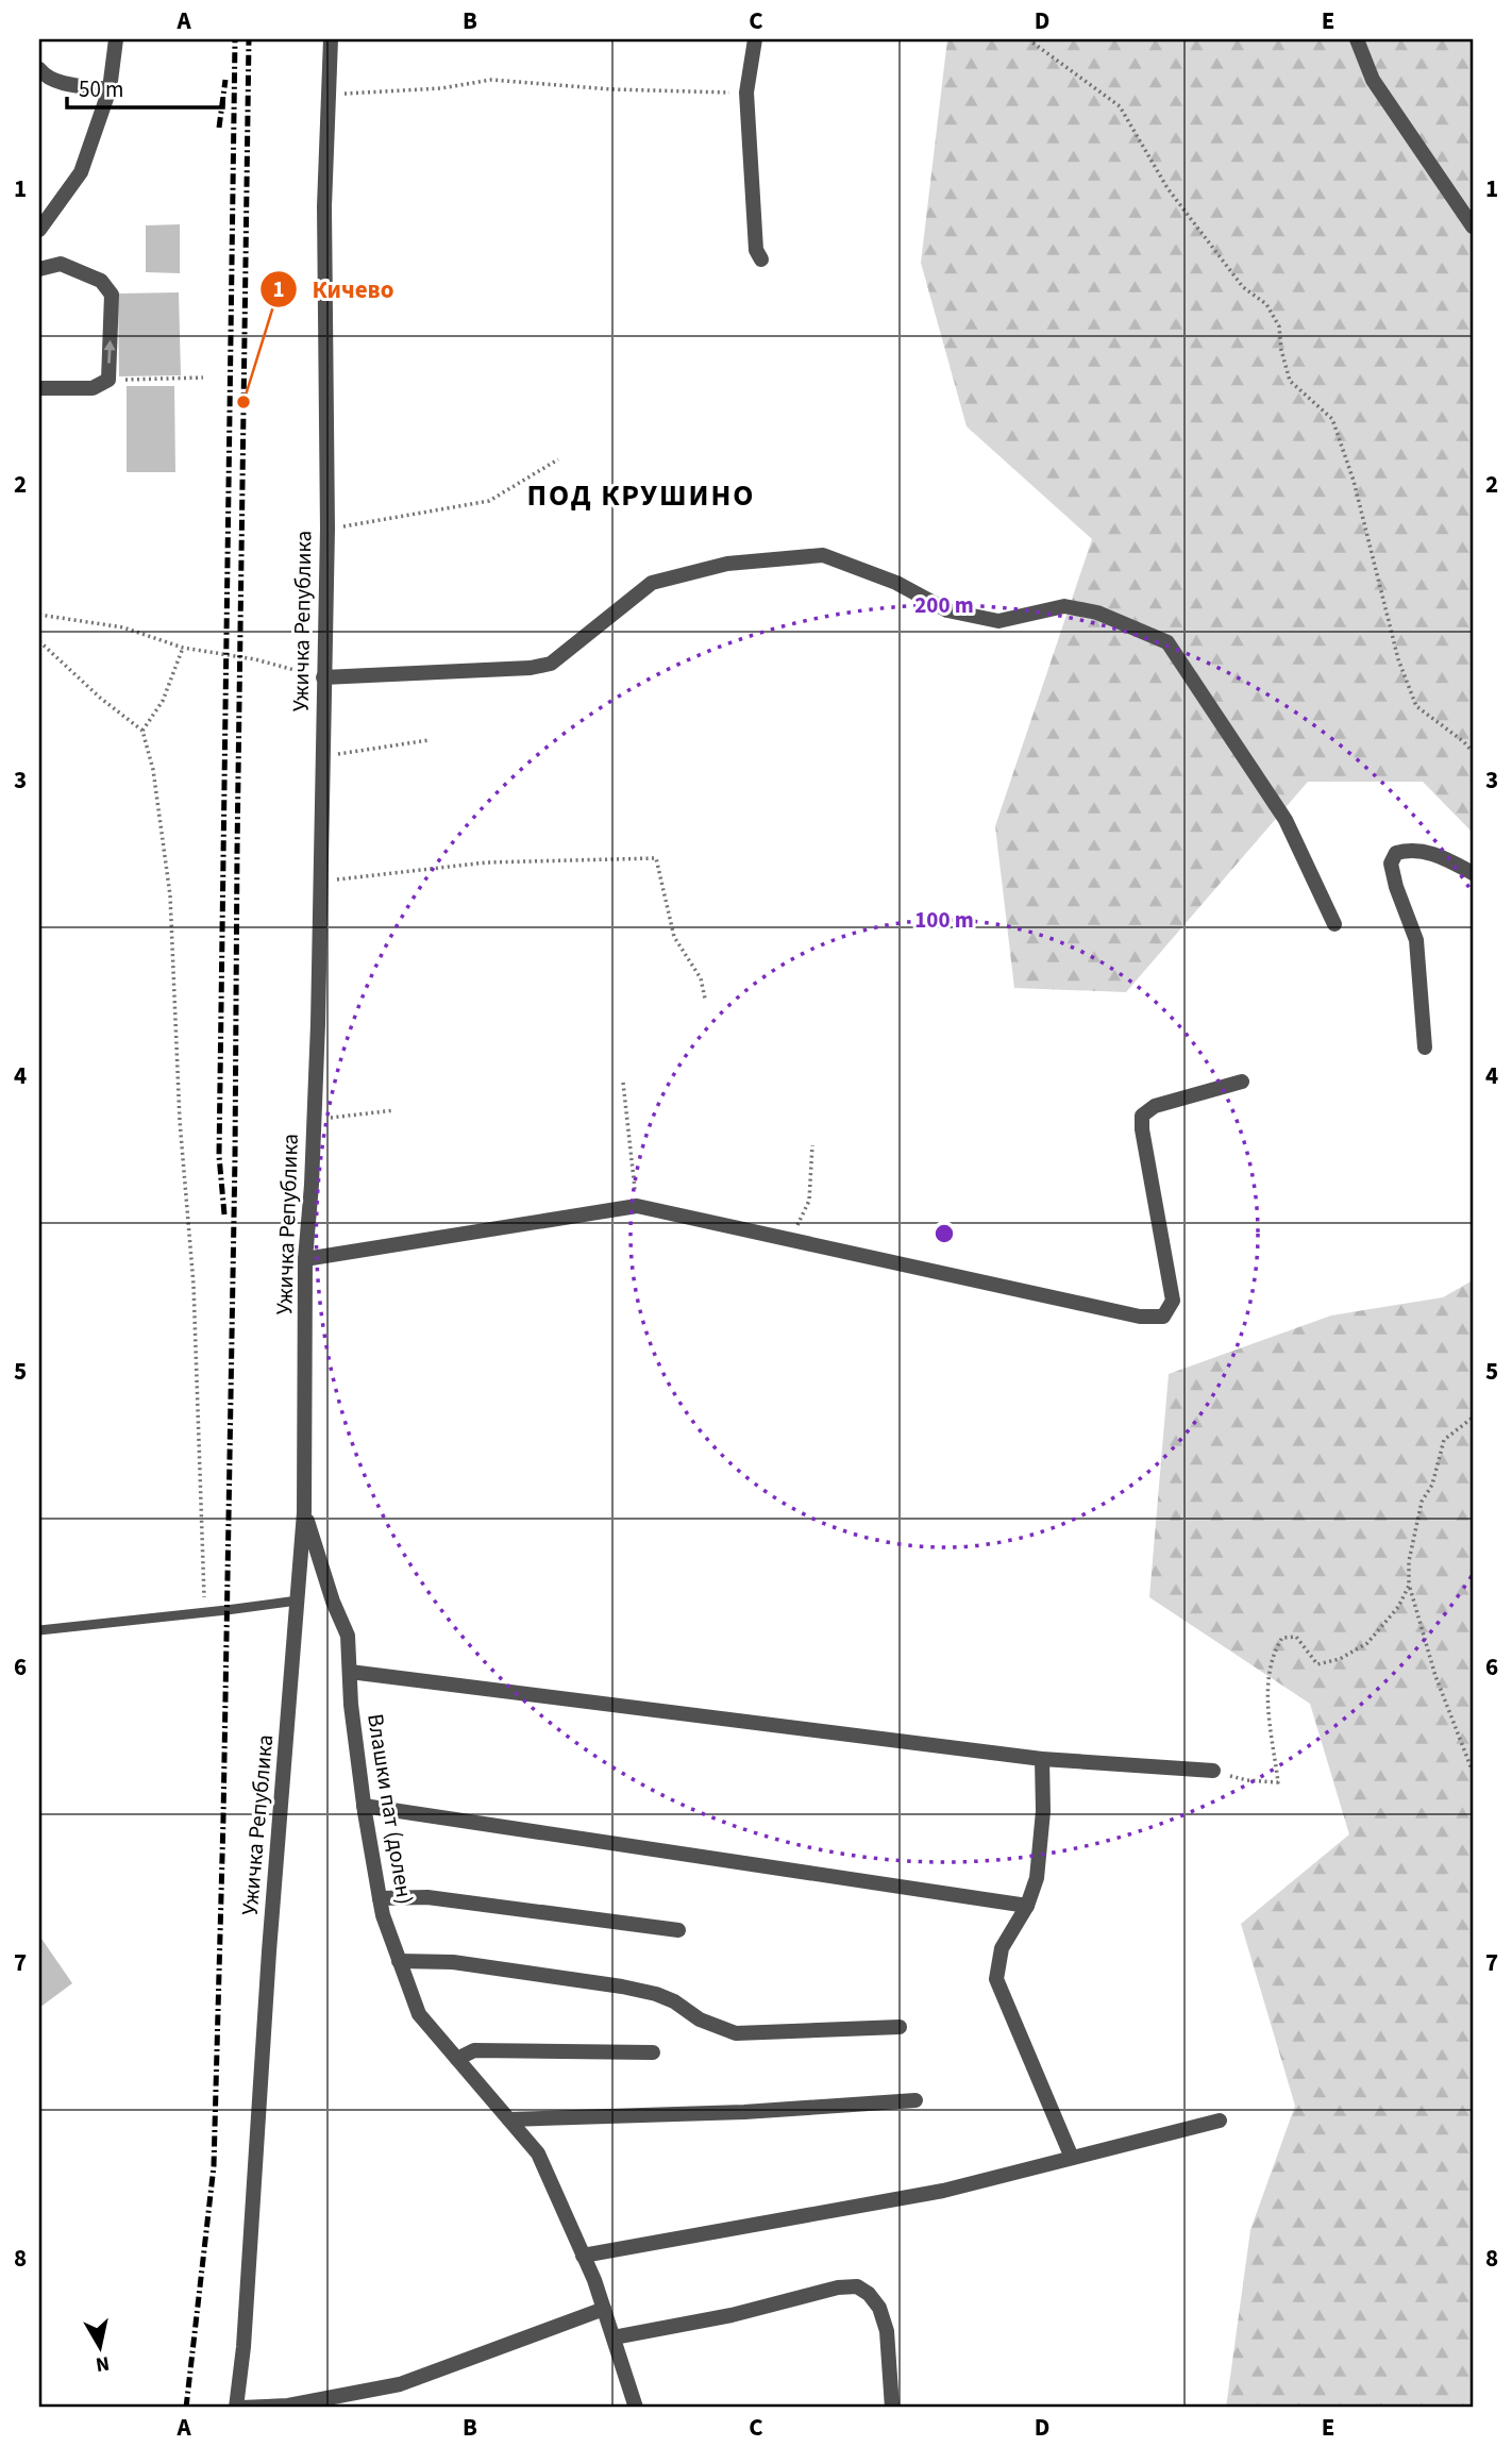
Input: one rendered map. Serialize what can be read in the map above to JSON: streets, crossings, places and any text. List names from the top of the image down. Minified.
{"streets":{"street":["Ужичка Република","Влашки пат (долен)"]},"crossings":[["Ужичка Република","Влашки пат (долен)"]],"districts":["ПОД КРУШИНО"],"places":["Кичево"],"scale_bar":"50 m","north":"bottom","grid":{"columns":["A","B","C","D","E"],"rows":["1","2","3","4","5","6","7","8"]},"rings":["200 m","100 m"]}
